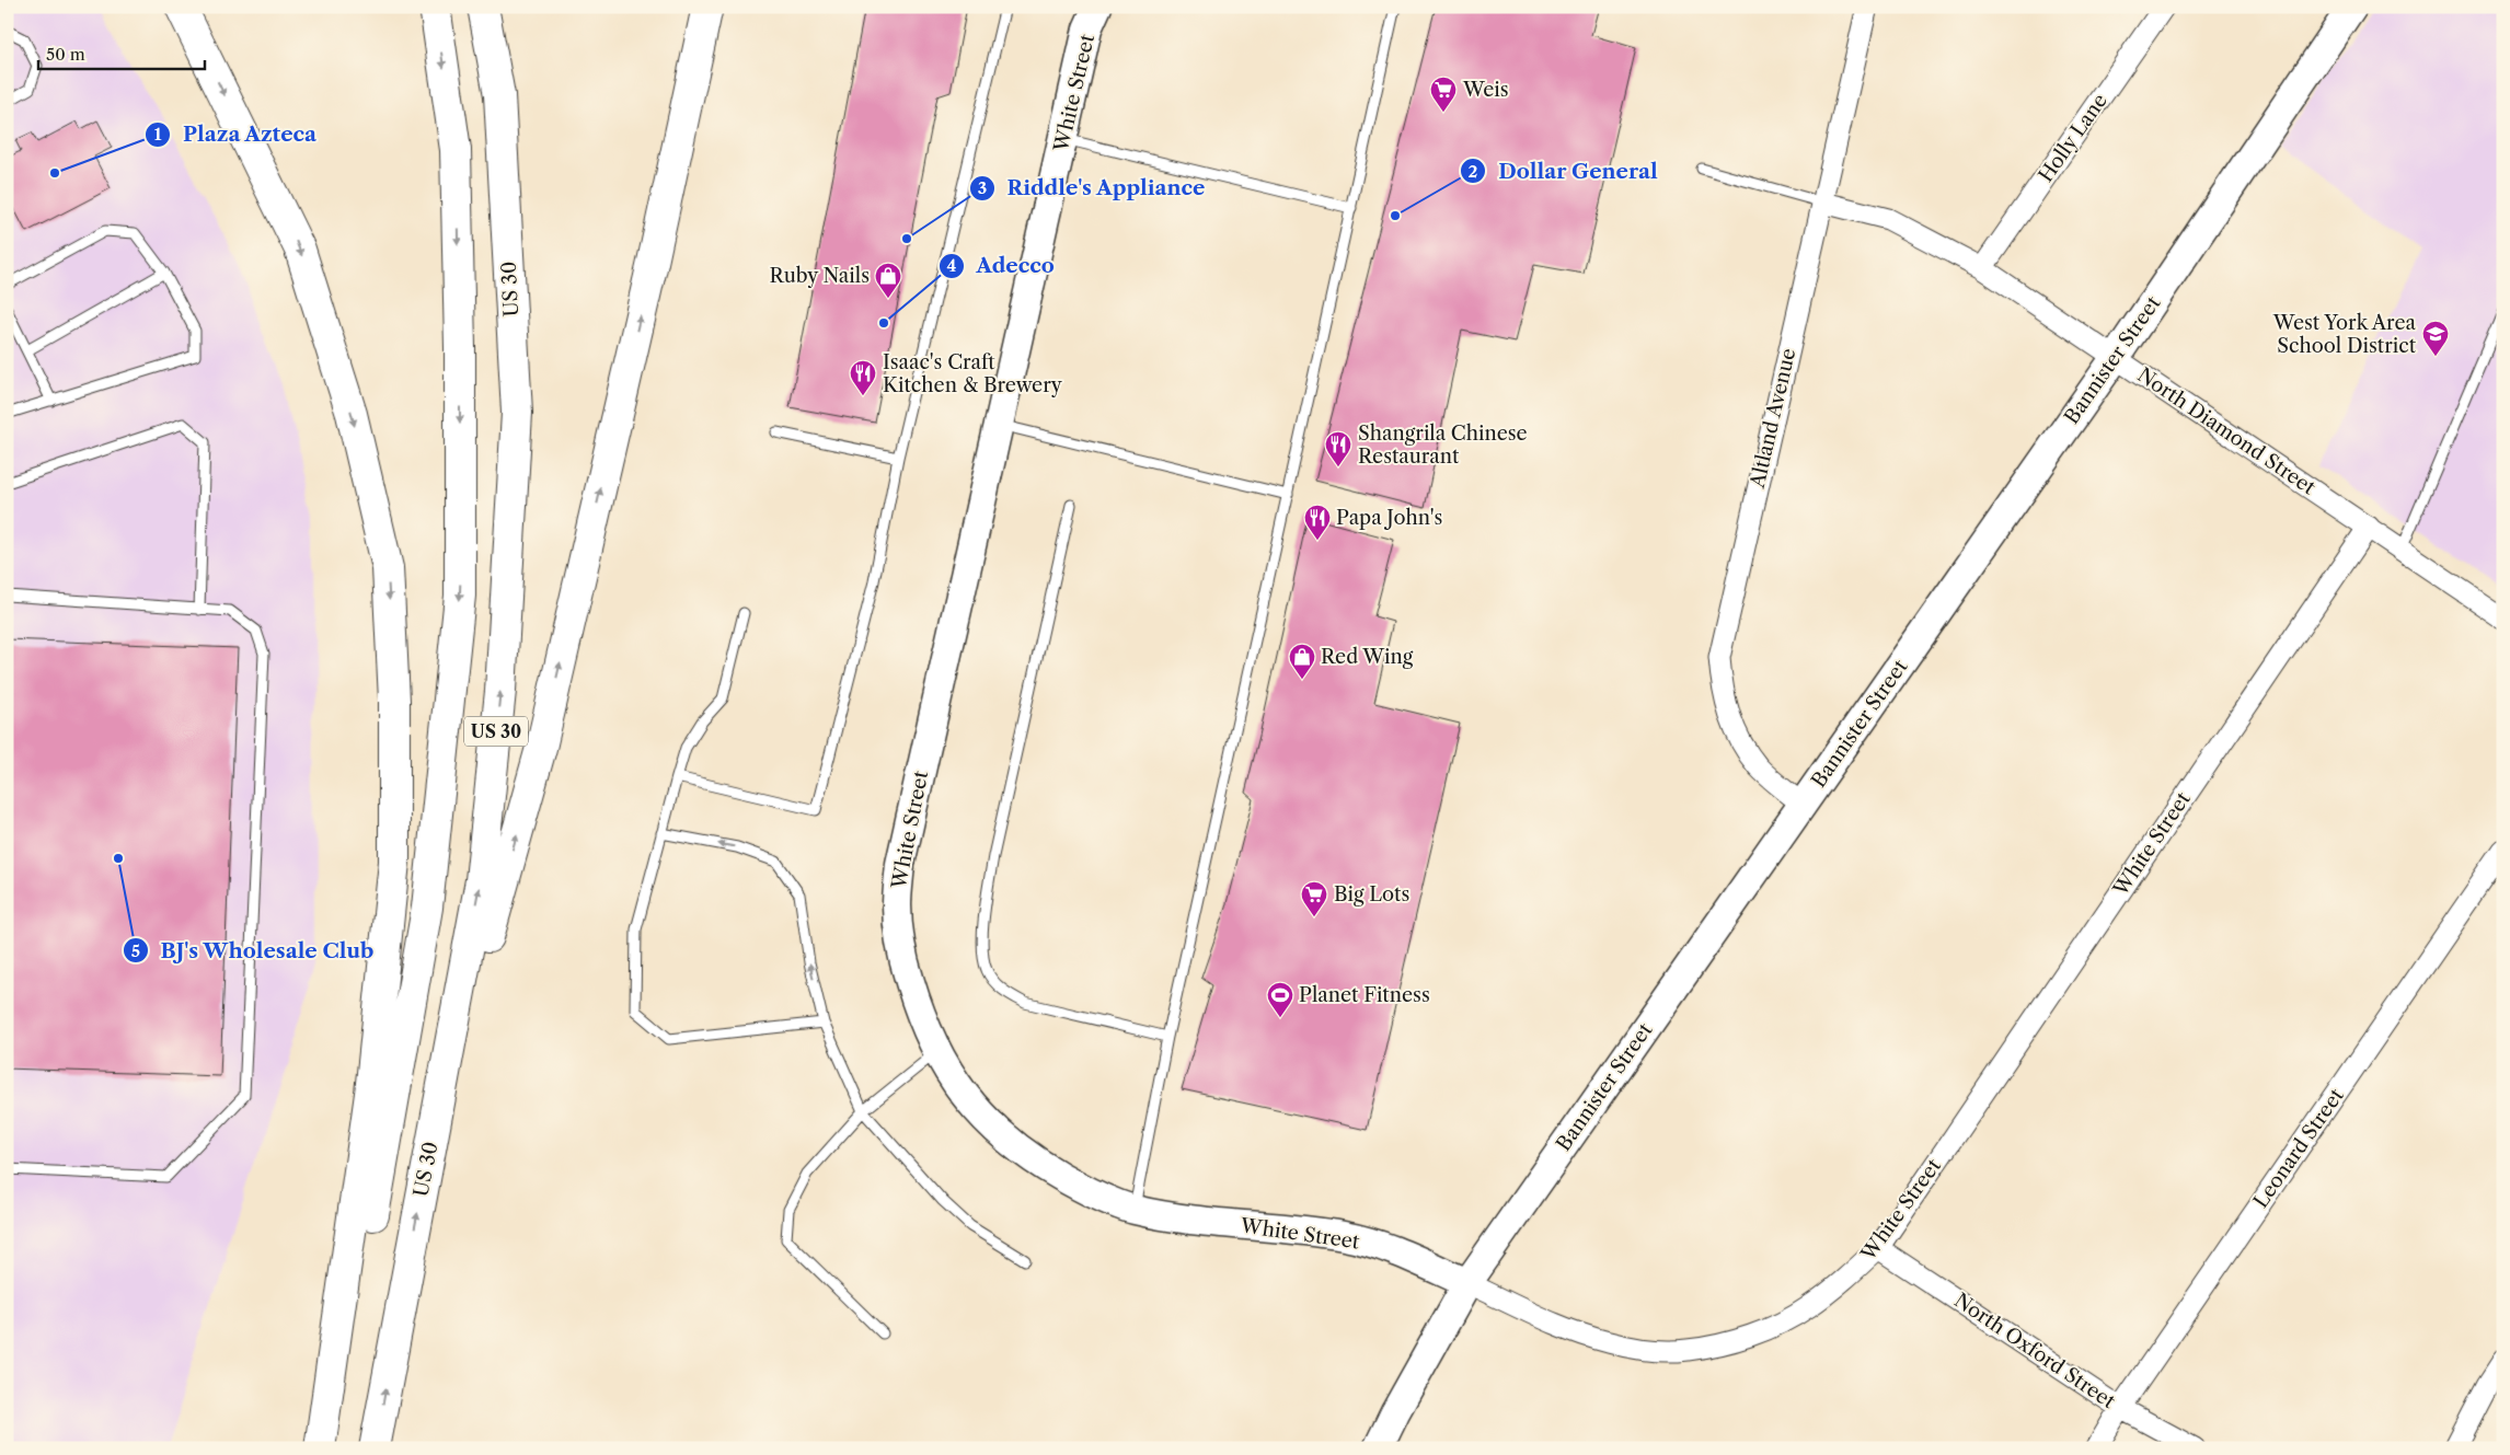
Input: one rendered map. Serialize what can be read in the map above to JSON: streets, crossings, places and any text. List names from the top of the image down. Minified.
{"streets":{"highway":["US 30"],"street":["White Street","Holly Lane","Bannister Street","Altland Avenue","North Diamond Street","Leonard Street","North Oxford Street"]},"crossings":[["White Street","Bannister Street"],["White Street","North Diamond Street"],["White Street","North Oxford Street"],["Holly Lane","North Diamond Street"],["Bannister Street","Altland Avenue"],["Bannister Street","North Diamond Street"],["Altland Avenue","North Diamond Street"],["Leonard Street","North Oxford Street"]],"places":{"supermarket":["Weis","Big Lots"],"other":["Plaza Azteca","Dollar General","Riddle's Appliance","Adecco","BJ's Wholesale Club"],"shop":["Ruby Nails","Red Wing"],"school or university":["West York Area School District"],"restaurant":["Isaac's Craft Kitchen & Brewery","Shangrila Chinese Restaurant","Papa John's"],"sports":["Planet Fitness"]},"scale_bar":"50 m"}
